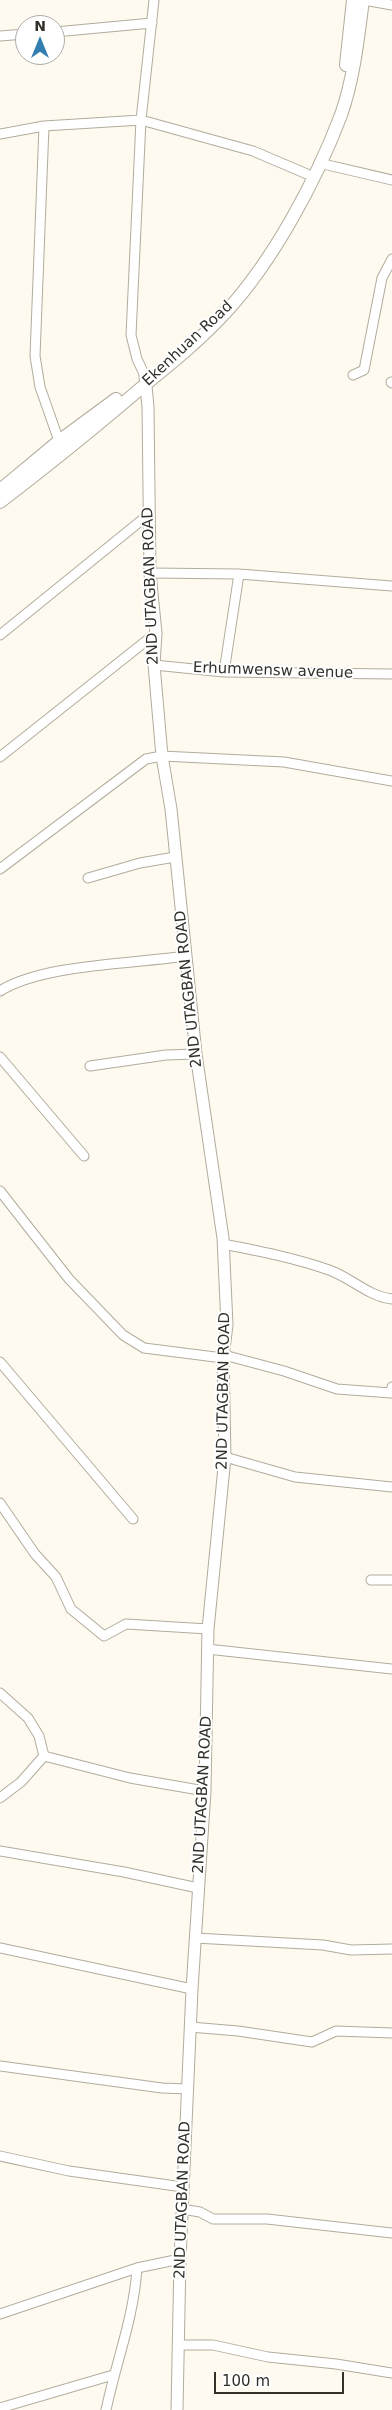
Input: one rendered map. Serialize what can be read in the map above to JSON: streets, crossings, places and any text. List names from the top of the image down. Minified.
{"streets":{"main road":["Ekenhuan Road"],"street":["2ND UTAGBAN ROAD","Erhumwensw avenue"]},"crossings":[["Ekenhuan Road","2ND UTAGBAN ROAD"],["2ND UTAGBAN ROAD","Erhumwensw avenue"]],"scale_bar":"100 m","north":"top"}
